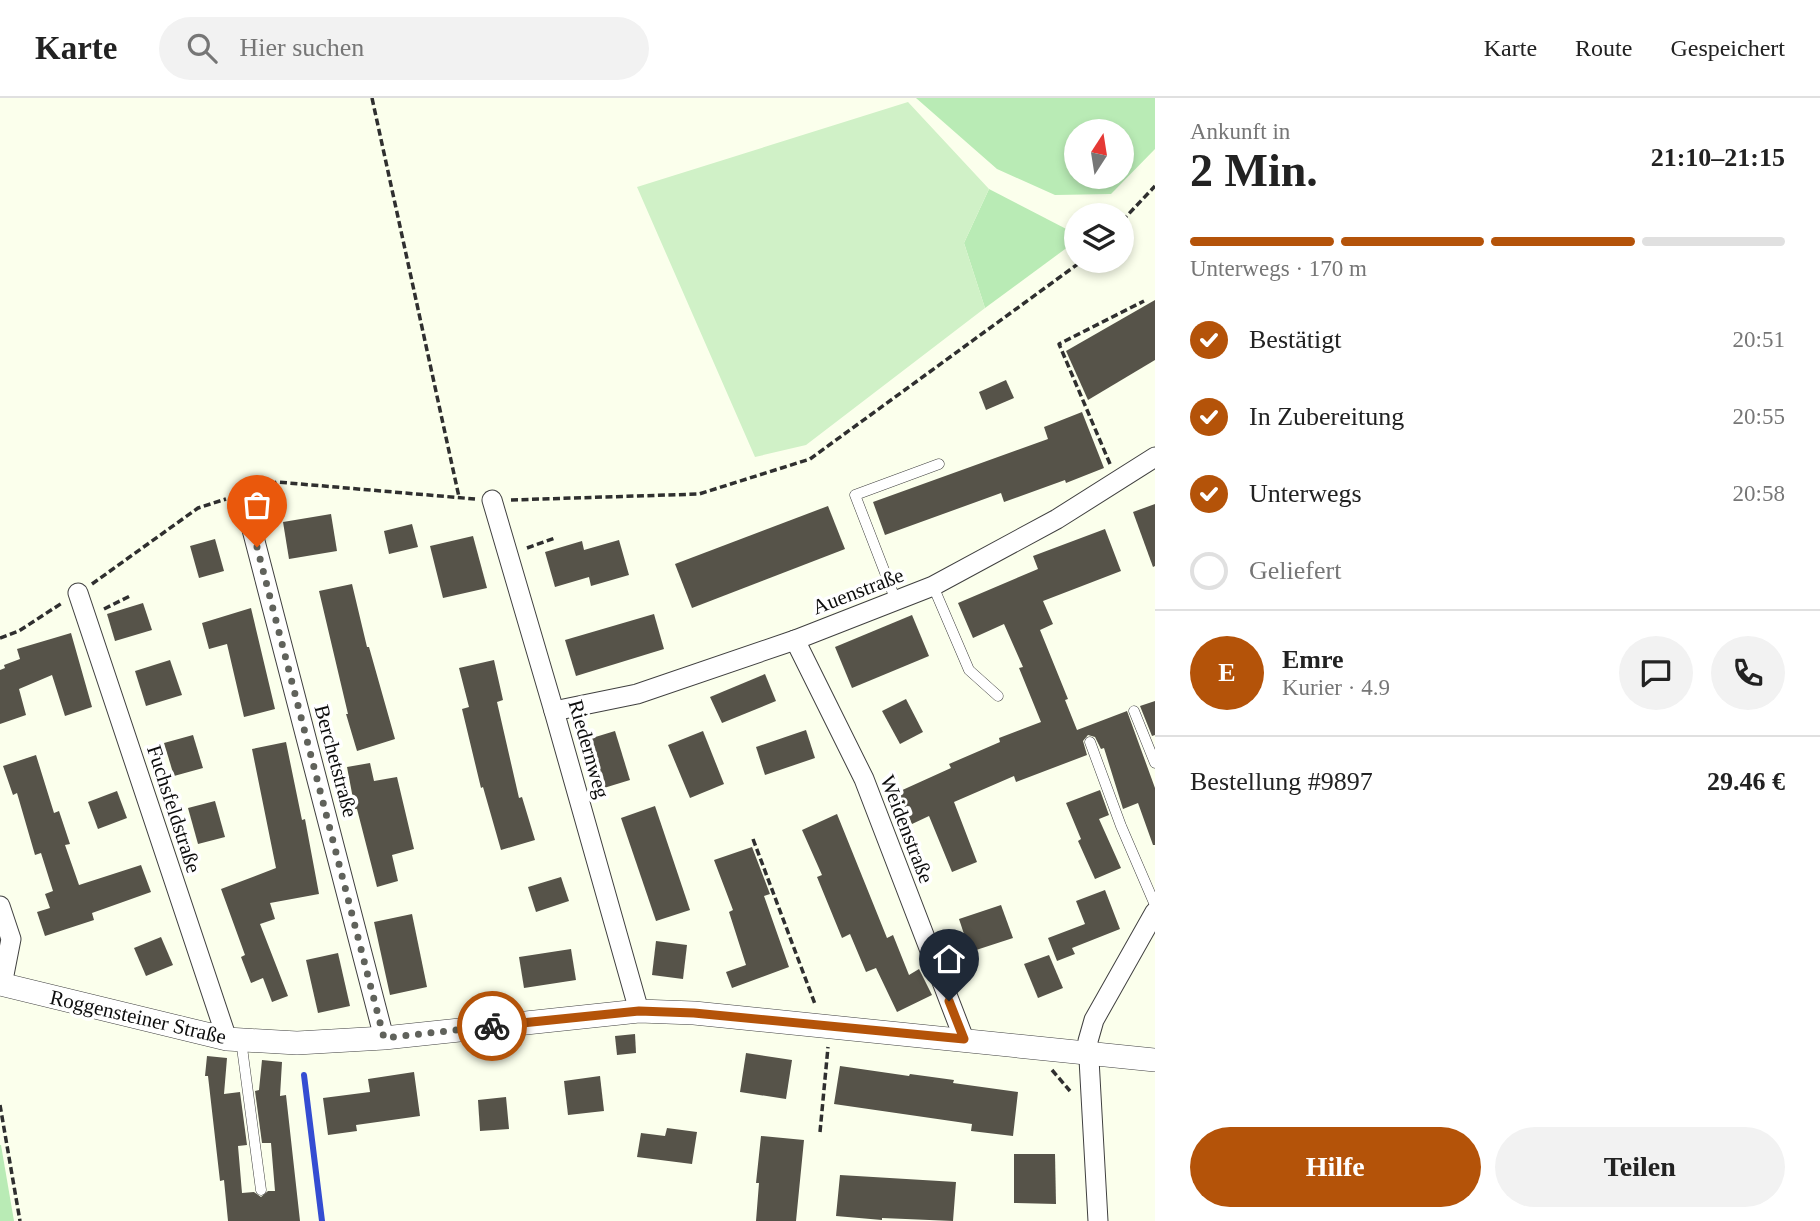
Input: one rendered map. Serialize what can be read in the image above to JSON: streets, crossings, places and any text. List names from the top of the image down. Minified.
{"streets":{"street":["Auenstraße","Riedernweg","Berchetstraße","Fuchsfeldstraße","Weidenstraße","Roggensteiner Straße"]},"crossings":[["Auenstraße","Riedernweg"],["Auenstraße","Weidenstraße"],["Riedernweg","Roggensteiner Straße"],["Berchetstraße","Roggensteiner Straße"],["Fuchsfeldstraße","Roggensteiner Straße"],["Weidenstraße","Roggensteiner Straße"]],"north":"top","page":{"header":"Karte","search":"Hier suchen","nav":["Karte","Route","Gespeichert"],"heading":["2 Min.","Ankunft in","21:10–21:15"],"panel":["Emre","Kurier · 4.9","Bestellung #9897","29.46 €"],"bar":"Unterwegs · 170 m","list":[["Bestätigt","20:51"],["In Zubereitung","20:55"],["Unterwegs","20:58"],"Geliefert"],"round":"E","buttons":["Hilfe","Teilen"]}}
